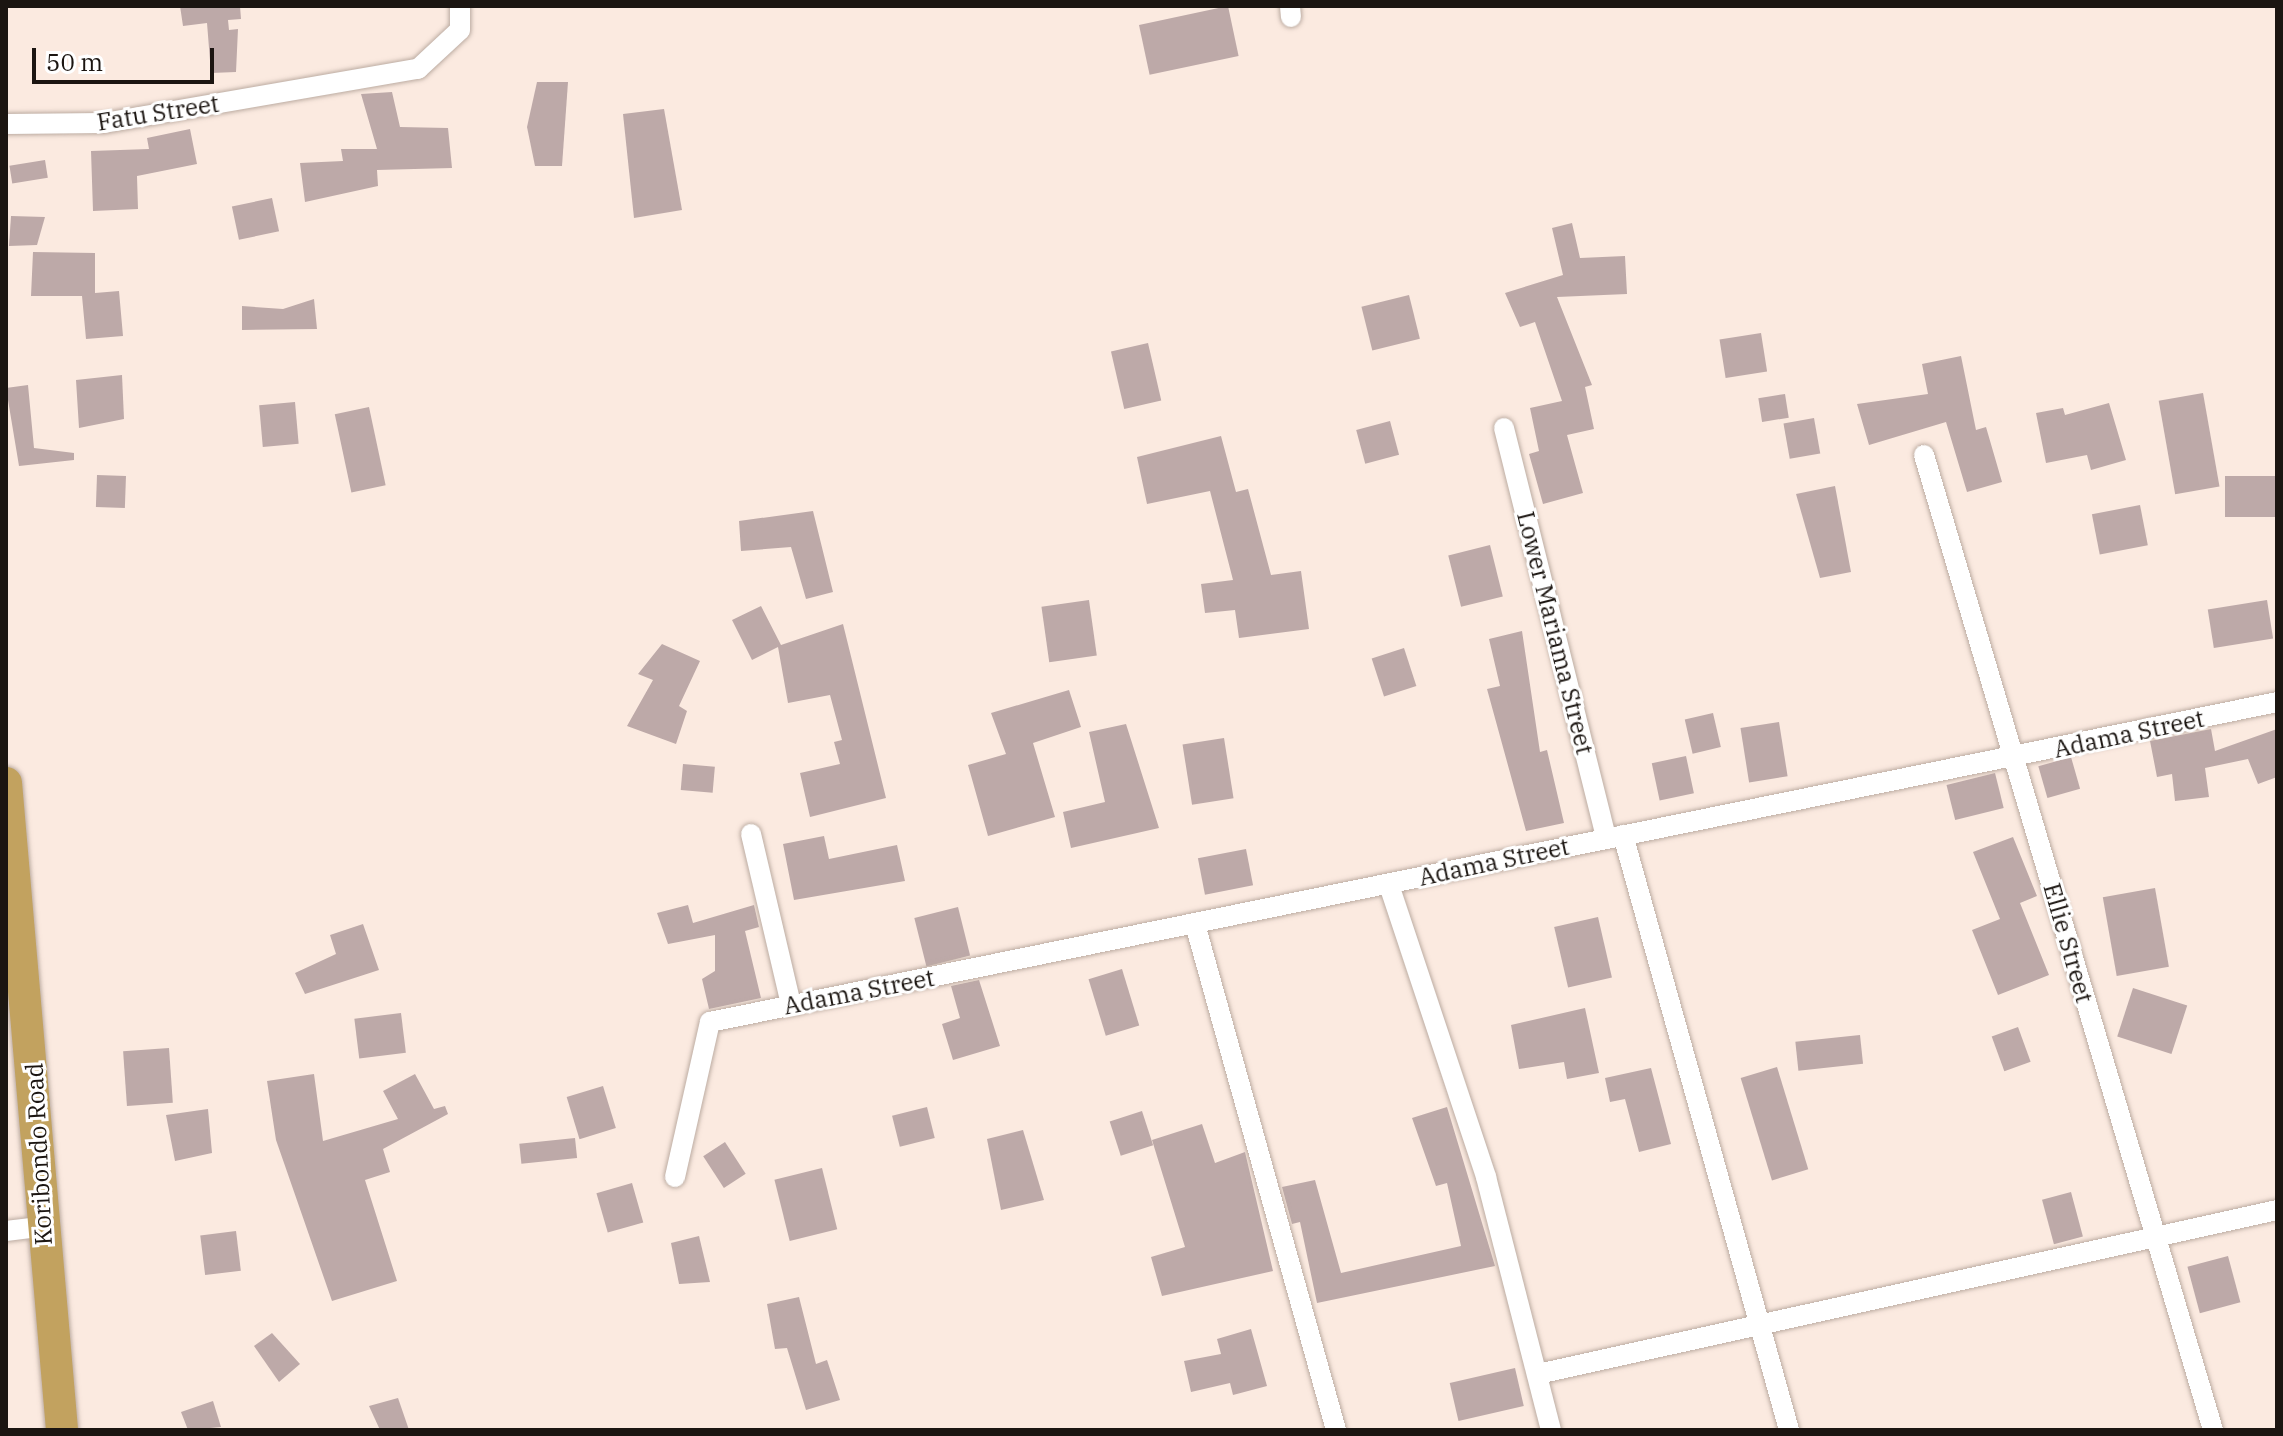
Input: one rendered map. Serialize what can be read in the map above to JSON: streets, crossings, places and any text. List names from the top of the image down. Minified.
{"streets":{"highway":["Koribondo Road"],"street":["Fatu Street","Lower Mariama Street","Adama Street","Ellie Street"]},"crossings":[["Lower Mariama Street","Adama Street"],["Adama Street","Ellie Street"]],"scale_bar":"50 m"}
